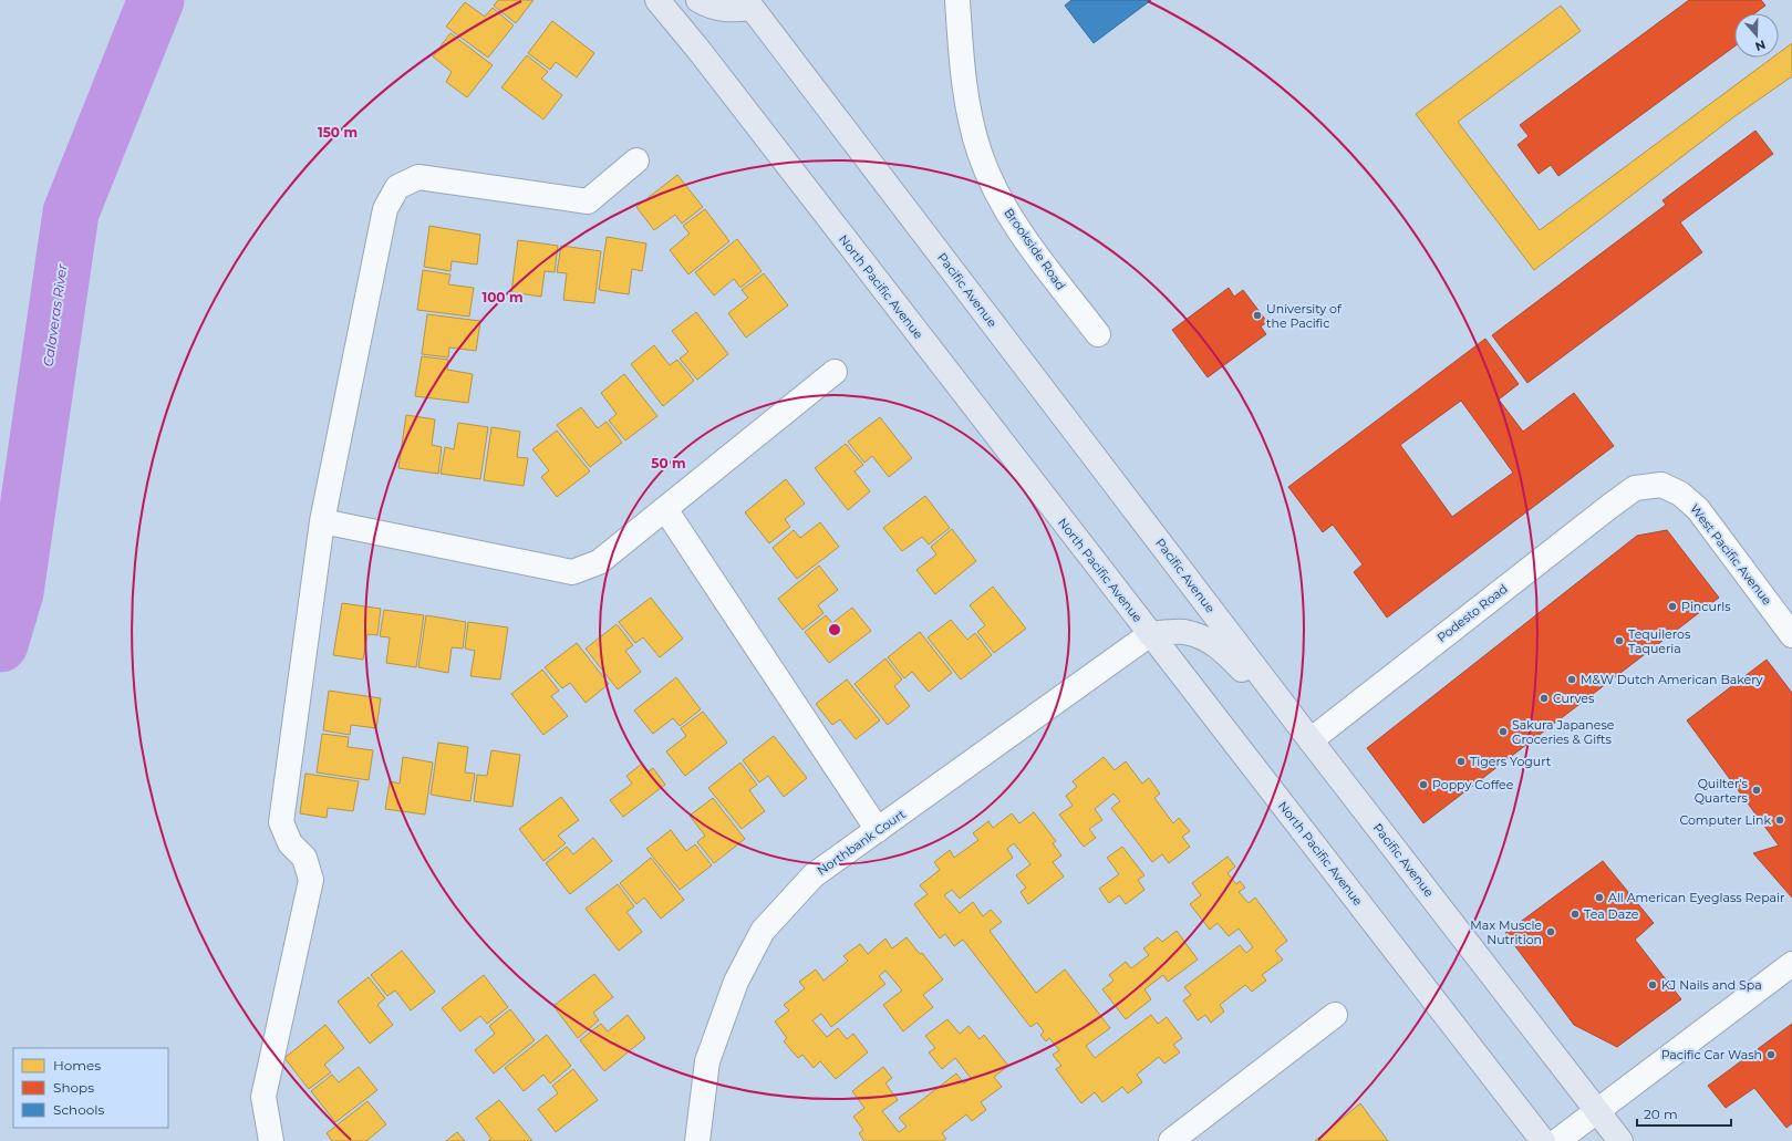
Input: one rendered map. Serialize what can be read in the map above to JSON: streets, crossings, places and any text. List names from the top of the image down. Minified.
{"streets":{"main road":["North Pacific Avenue","Pacific Avenue"],"street":["Brookside Road","West Pacific Avenue","Podesto Road","Northbank Court"]},"crossings":[["North Pacific Avenue","Northbank Court"],["Pacific Avenue","Podesto Road"],["West Pacific Avenue","Podesto Road"]],"water":["Calaveras River"],"places":["University of the Pacific","Pincurls","Tequileros Taqueria","M&W Dutch American Bakery","Curves","Sakura Japanese Groceries & Gifts","Tigers Yogurt","Poppy Coffee","Quilter's Quarters","Computer Link","All American Eyeglass Repair","Tea Daze","Max Muscle Nutrition","KJ Nails and Spa","Pacific Car Wash"],"legend":["Homes","Shops","Schools"],"scale_bar":"20 m","north":"bottom","rings":["150 m","100 m","50 m"]}
